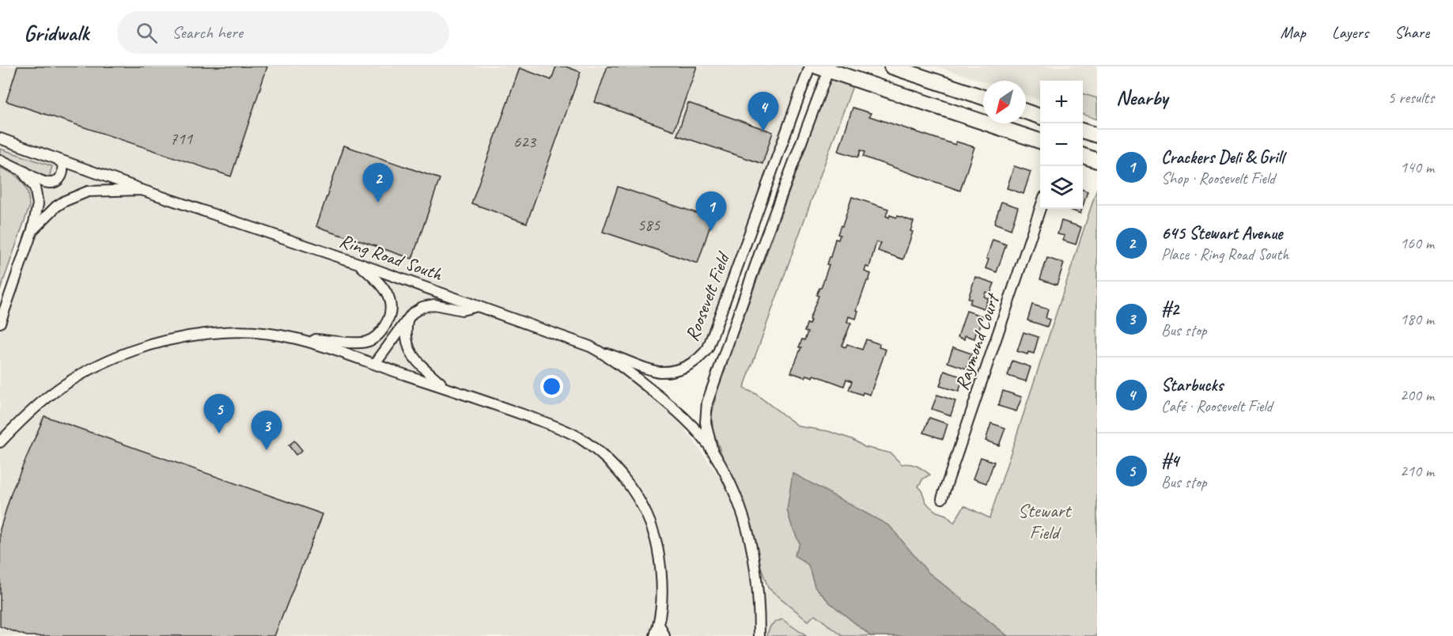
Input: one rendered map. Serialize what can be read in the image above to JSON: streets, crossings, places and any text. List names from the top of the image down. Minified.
{"streets":{"street":["Ring Road South","Roosevelt Field","Raymond Court"]},"crossings":[["Ring Road South","Roosevelt Field"]],"parks":["Stewart Field"],"house_numbers":["711","623","585"],"north":"bottom left","page":{"header":"Gridwalk","search":"Search here","nav":["Map","Layers","Share"],"heading":["Nearby","5 results"],"map_buttons":["+","−"],"pins":["4","2","1","5","3"],"list":[{"mark":"1","name":"Crackers Deli & Grill","note":"Shop · Roosevelt Field","value":"140 m"},{"mark":"2","name":"645 Stewart Avenue","note":"Place · Ring Road South","value":"160 m"},{"mark":"3","name":"#2","note":"Bus stop","value":"180 m"},{"mark":"4","name":"Starbucks","note":"Café · Roosevelt Field","value":"200 m"},{"mark":"5","name":"#4","note":"Bus stop","value":"210 m"}]}}
